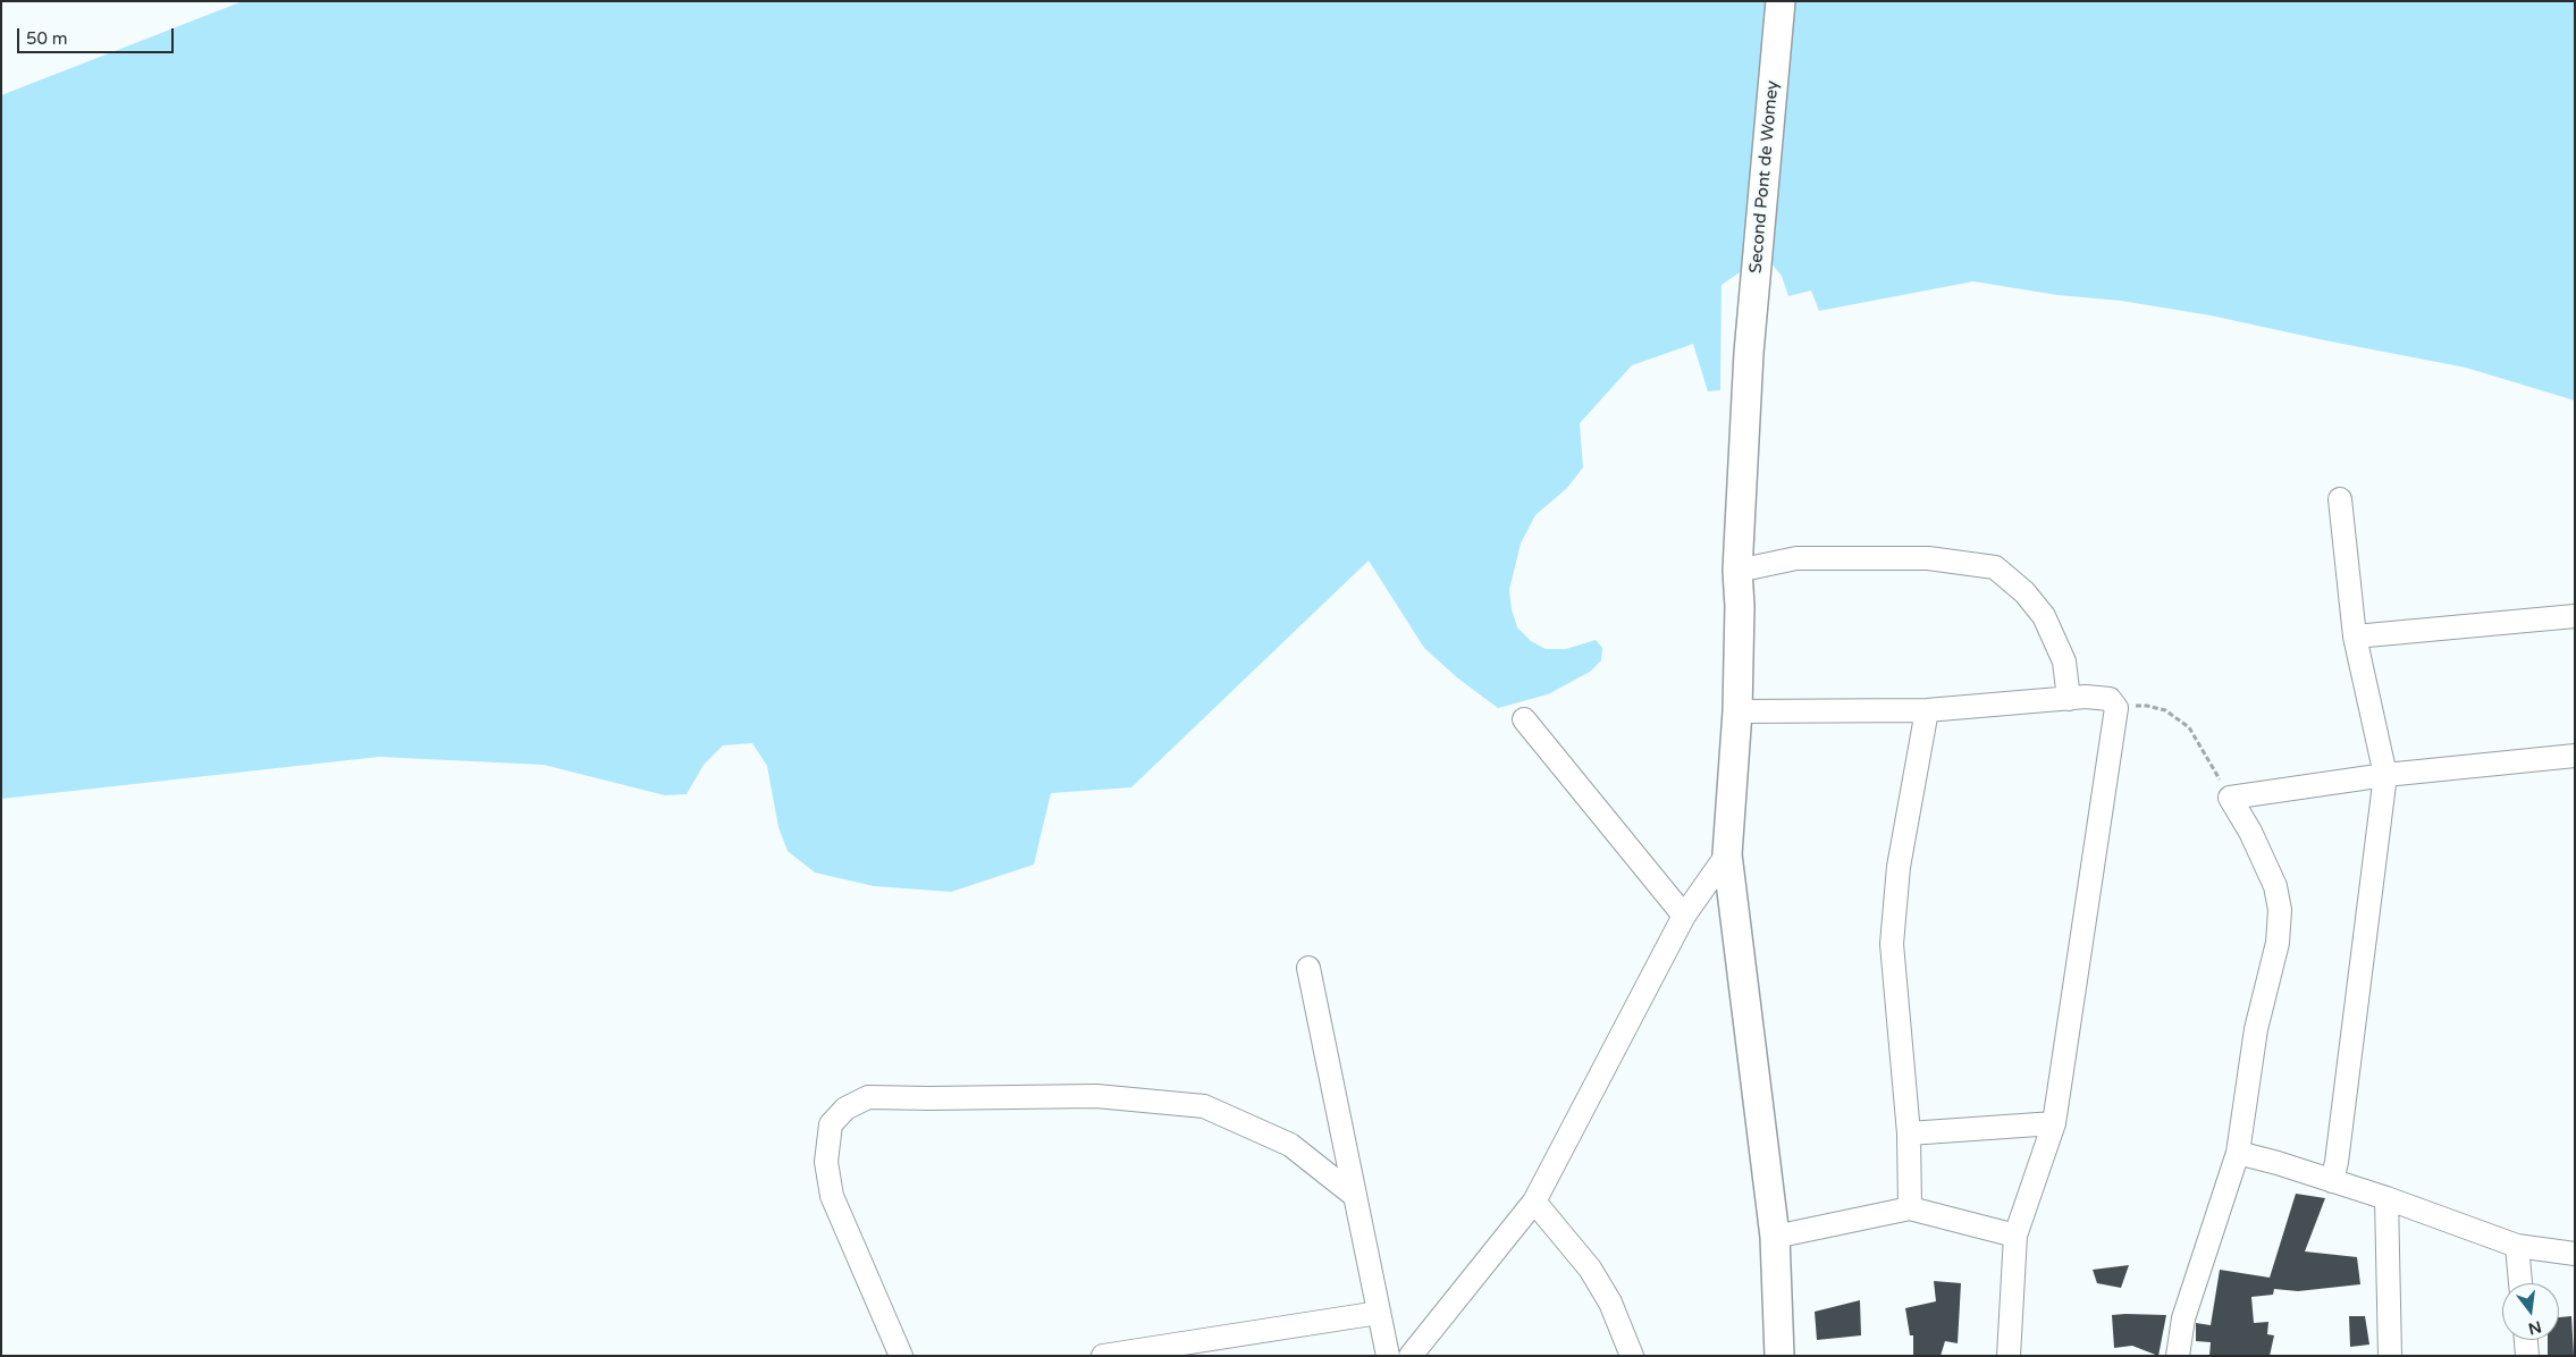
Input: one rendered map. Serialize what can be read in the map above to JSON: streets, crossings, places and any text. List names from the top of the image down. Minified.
{"streets":{"main road":["Second Pont de Womey"]},"scale_bar":"50 m","north":"bottom"}
